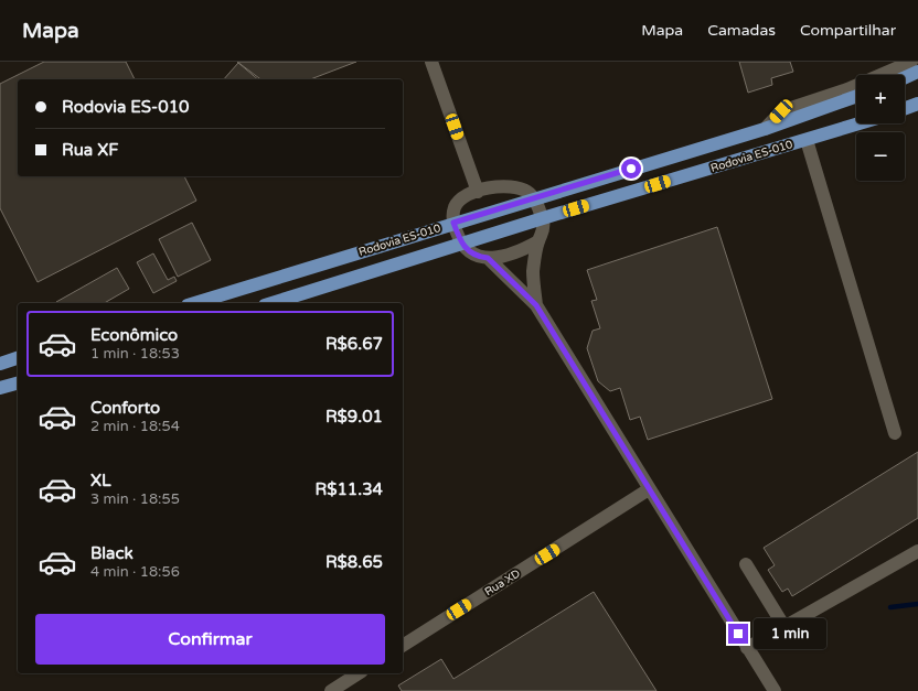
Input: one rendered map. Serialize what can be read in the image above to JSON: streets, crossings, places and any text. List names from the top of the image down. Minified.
{"streets":{"main road":["Rodovia ES-010"],"street":["Rua XD"]},"page":{"header":"Mapa","nav":["Mapa","Camadas","Compartilhar"],"map_buttons":["+","−"],"banner":["Rodovia ES-010","Rua XF"],"list":[{"name":"Econômico","note":"1 min · 18:53","value":"R$6.67"},{"name":"Conforto","note":"2 min · 18:54","value":"R$9.01"},{"name":"XL","note":"3 min · 18:55","value":"R$11.34"},{"name":"Black","note":"4 min · 18:56","value":"R$8.65"}],"buttons":"Confirmar","bubble":"1 min"}}
